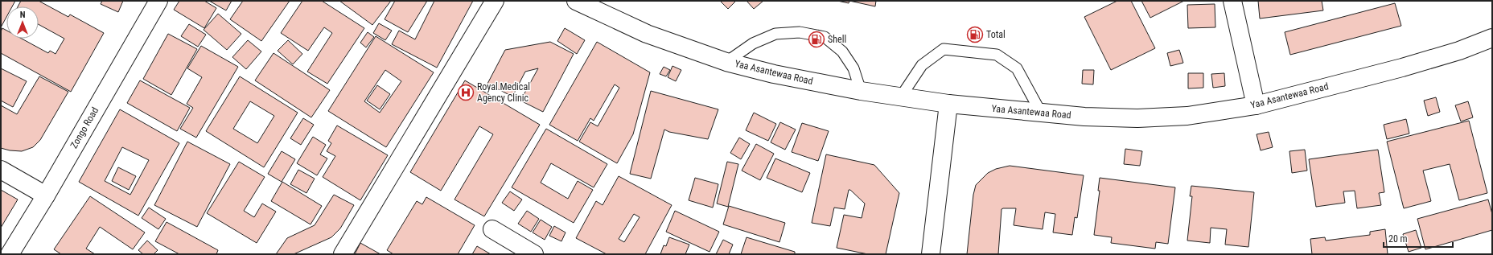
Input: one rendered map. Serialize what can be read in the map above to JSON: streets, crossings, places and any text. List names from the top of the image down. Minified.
{"streets":{"street":["Yaa Asantewaa Road","Zongo Road"]},"places":{"fuel station":["Total","Shell"],"hospital":["Royal Medical Agency Clinic"]},"scale_bar":"20 m","north":"top"}
